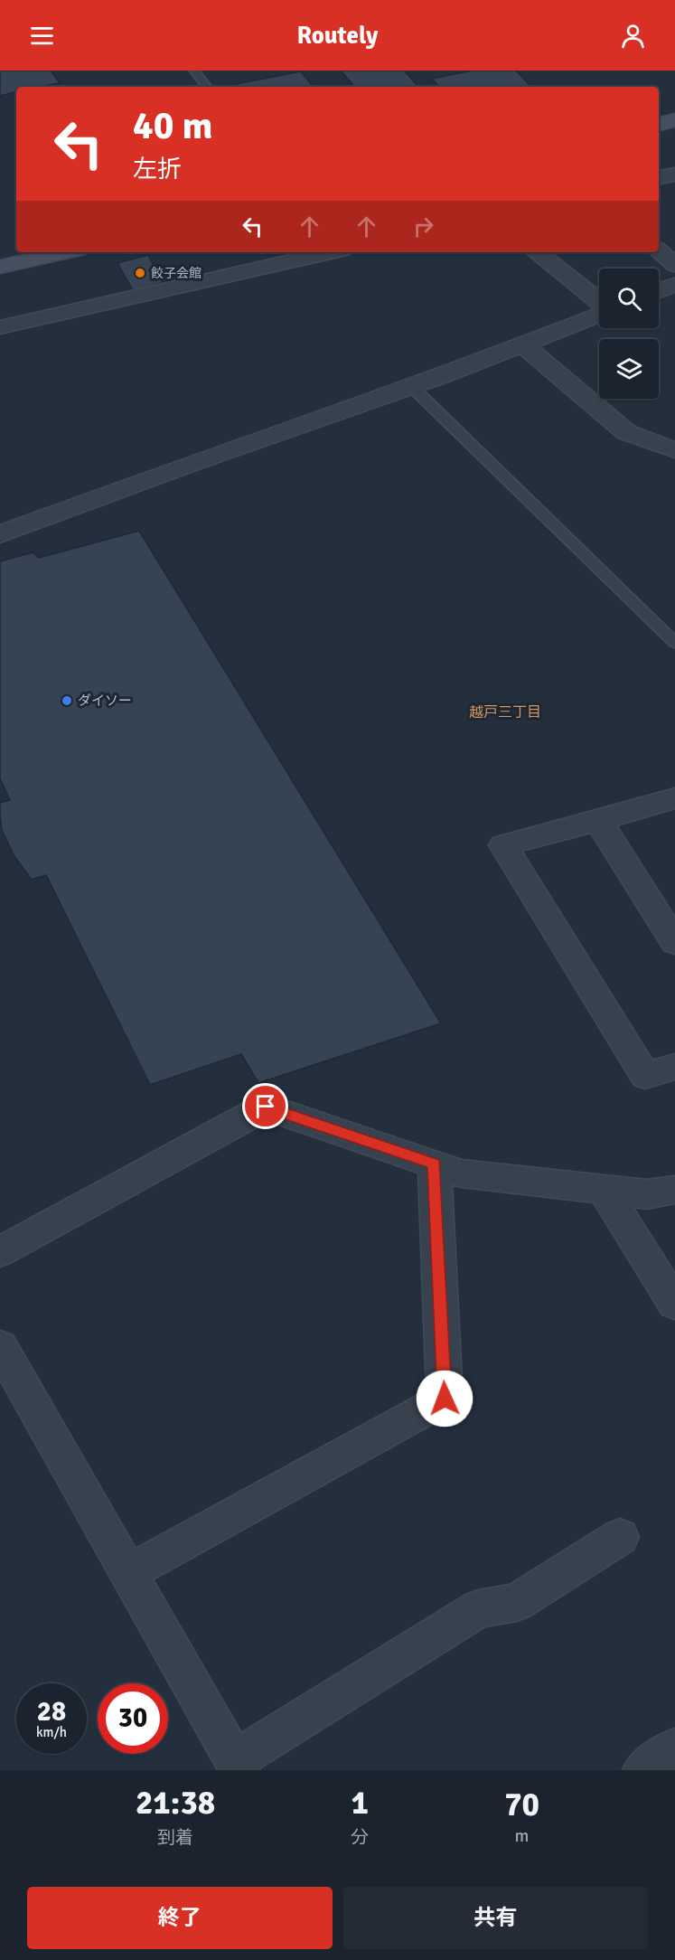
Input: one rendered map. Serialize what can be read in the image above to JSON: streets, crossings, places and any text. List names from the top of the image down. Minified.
{"districts":["越戸三丁目"],"places":["餃子会館","ダイソー"],"page":{"header":"Routely","turn":["40 m","左折"],"speed":"28 km/h","limit":"30","eta":["21:38","到着","1","分","70","m"],"buttons":["終了","共有"]}}
